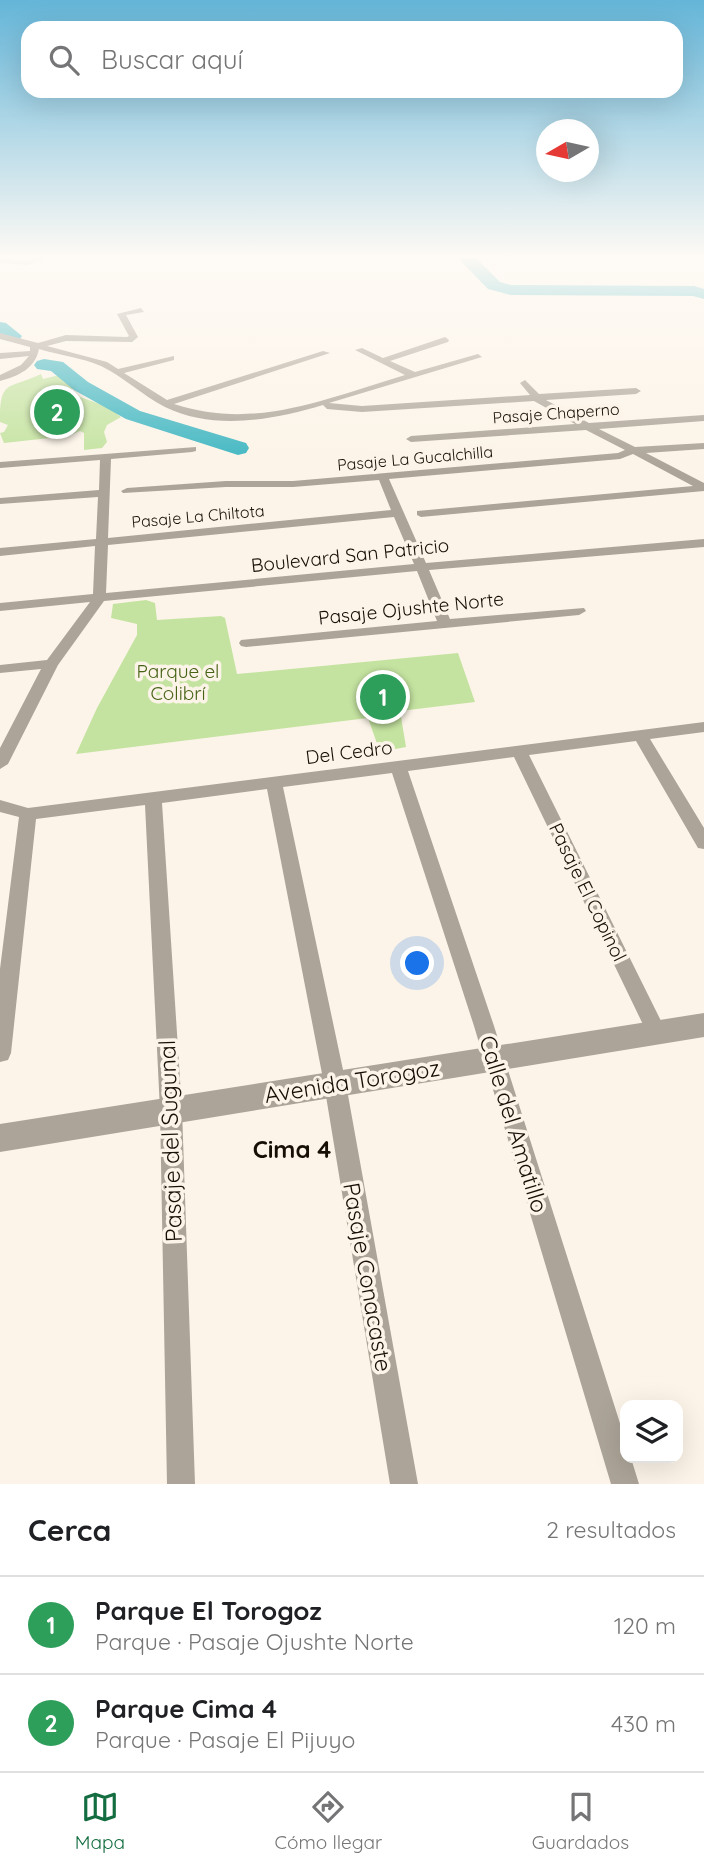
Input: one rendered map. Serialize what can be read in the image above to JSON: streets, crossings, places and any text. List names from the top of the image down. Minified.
{"streets":{"street":["Pasaje Chaperno","Pasaje La Gucalchilla","Pasaje La Chiltota","Boulevard San Patricio","Pasaje Ojushte Norte","Del Cedro","Pasaje El Copinol","Avenida Torogoz","Calle del Amatillo","Pasaje del Sugunal","Pasaje Conacaste"]},"crossings":[["Del Cedro","Pasaje El Copinol"],["Del Cedro","Calle del Amatillo"],["Del Cedro","Pasaje del Sugunal"],["Del Cedro","Pasaje Conacaste"],["Pasaje El Copinol","Avenida Torogoz"],["Avenida Torogoz","Calle del Amatillo"],["Avenida Torogoz","Pasaje del Sugunal"],["Avenida Torogoz","Pasaje Conacaste"]],"districts":["Cima 4"],"parks":["Parque el Colibrí"],"north":"left","page":{"search":"Buscar aquí","pins":["2","1"],"heading":["Cerca","2 resultados"],"list":[{"mark":"1","name":"Parque El Torogoz","note":"Parque · Pasaje Ojushte Norte","value":"120 m"},{"mark":"2","name":"Parque Cima 4","note":"Parque · Pasaje El Pijuyo","value":"430 m"}],"nav":["Mapa","Cómo llegar","Guardados"]}}
